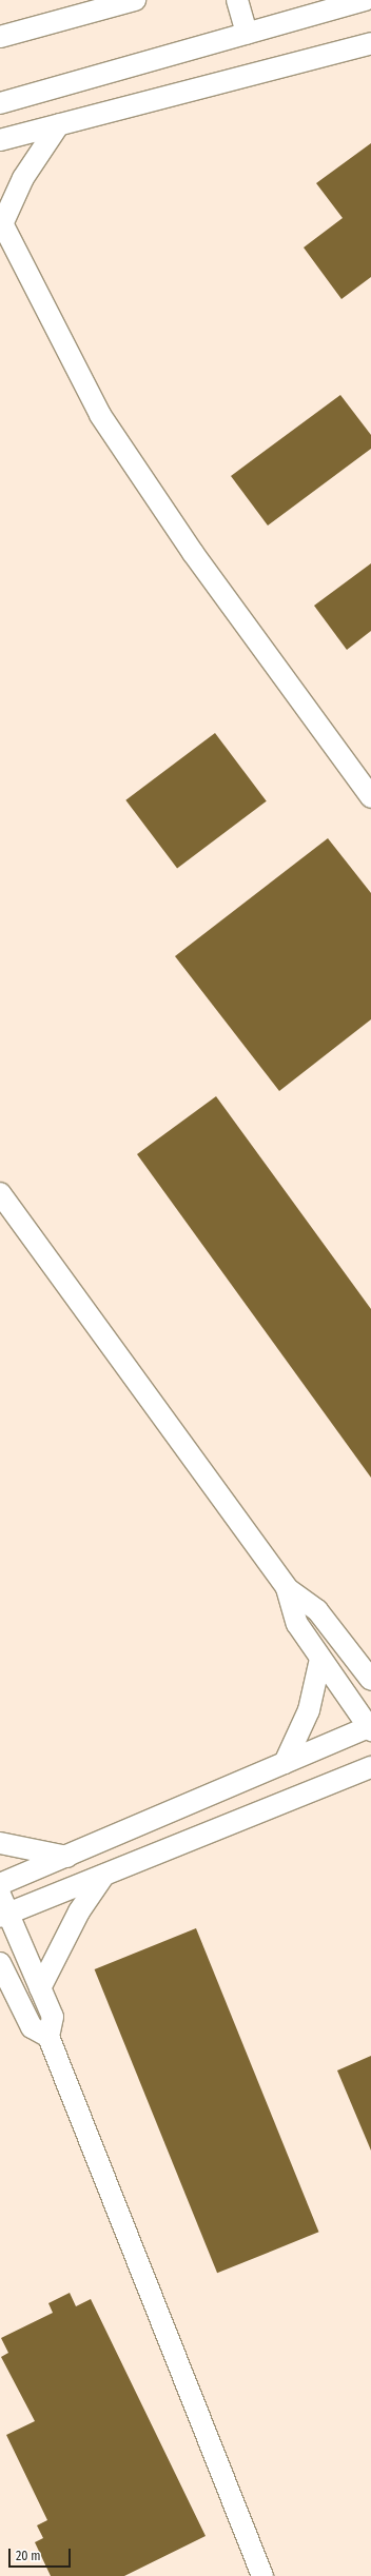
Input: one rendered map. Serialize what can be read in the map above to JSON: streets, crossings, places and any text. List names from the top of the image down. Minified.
{"scale_bar":"20 m"}
